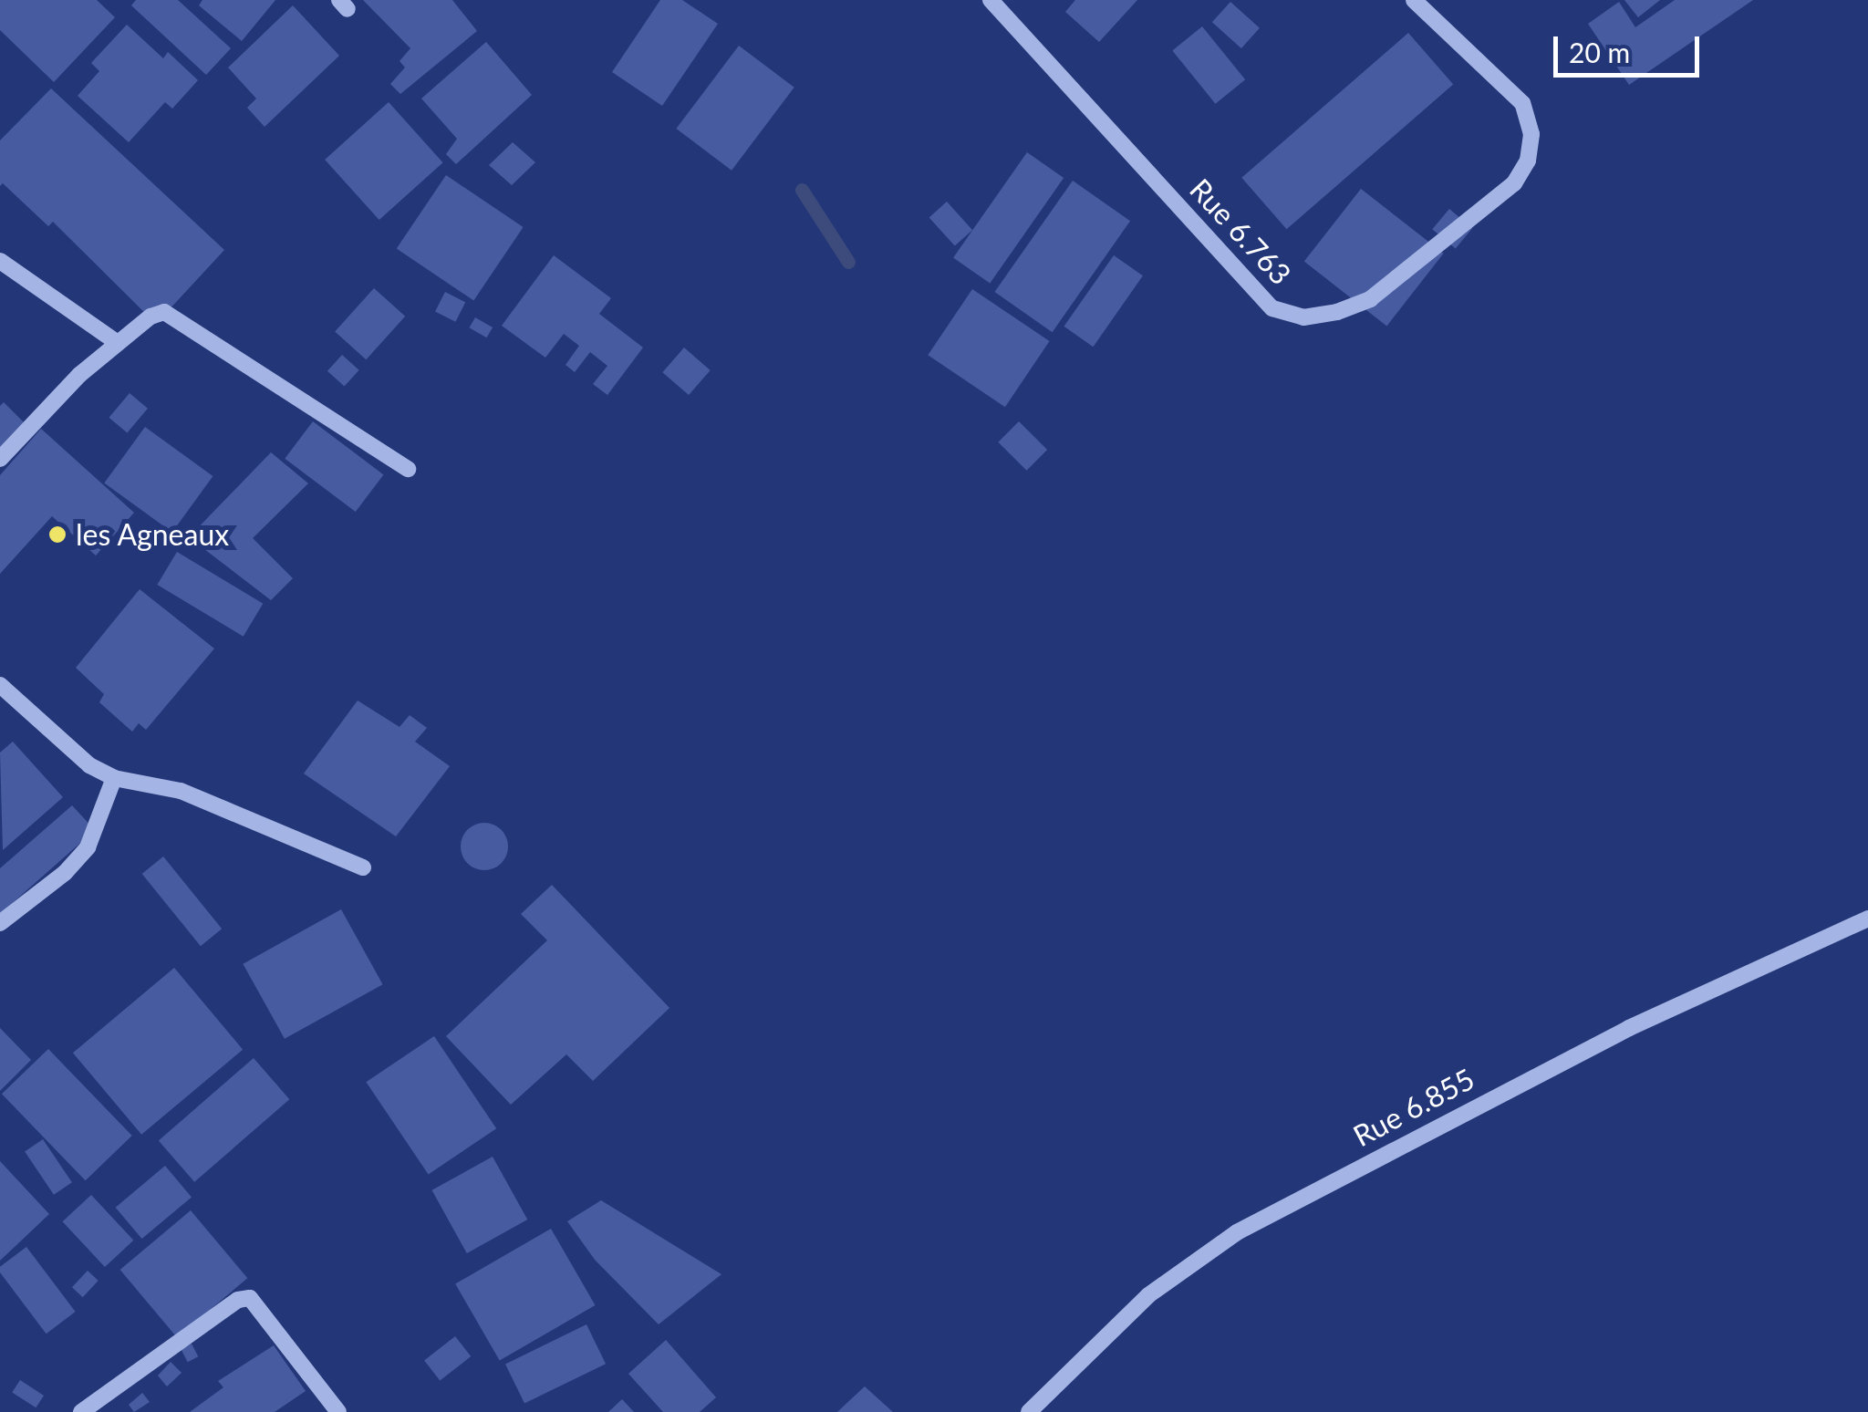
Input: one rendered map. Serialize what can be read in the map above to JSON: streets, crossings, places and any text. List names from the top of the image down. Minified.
{"streets":{"street":["Rue 6.763","Rue 6.855"]},"places":["les Agneaux"],"scale_bar":"20 m"}
